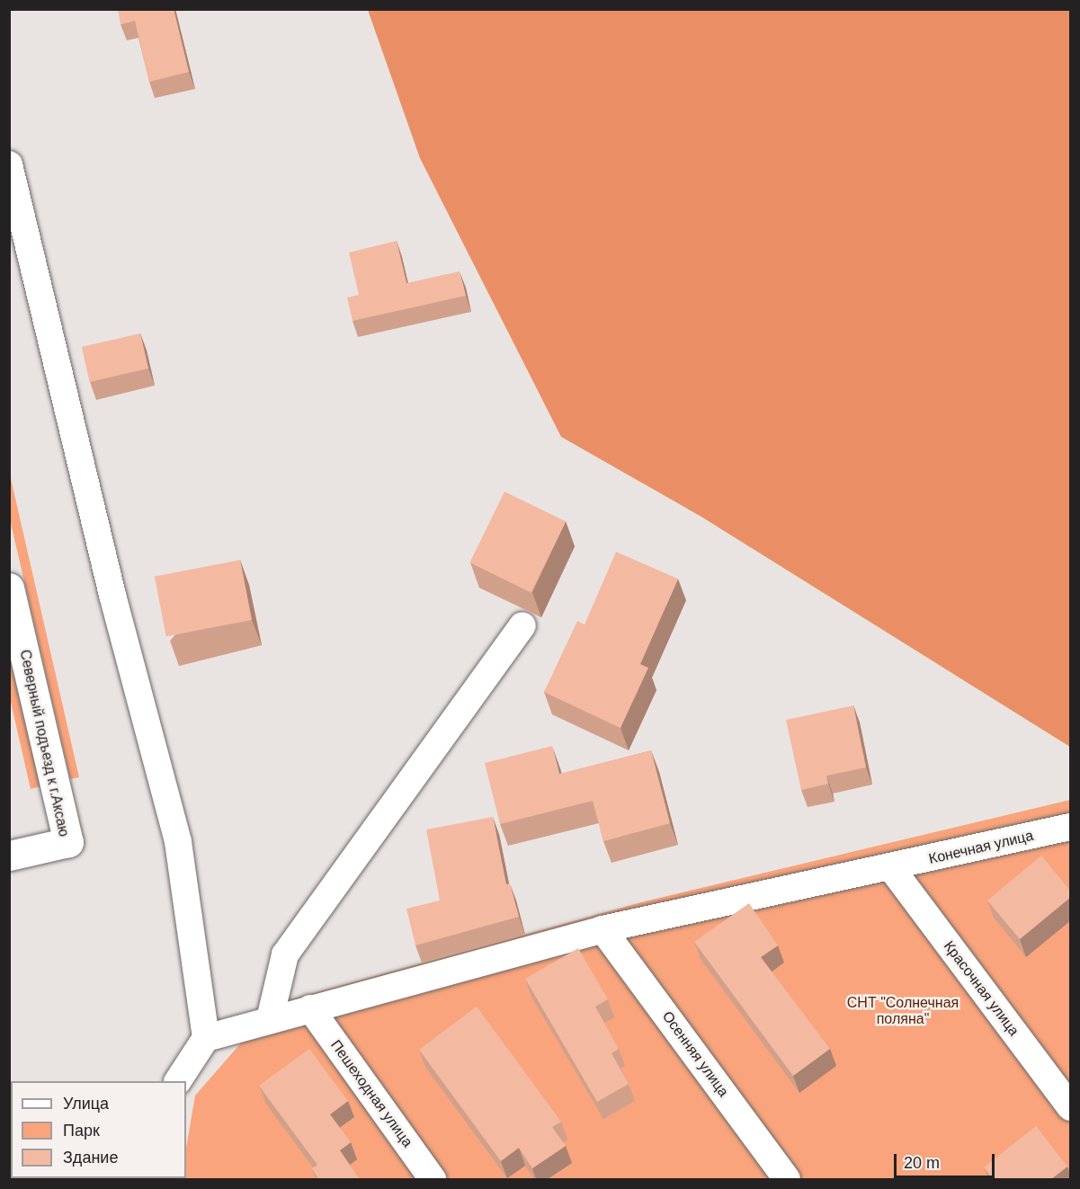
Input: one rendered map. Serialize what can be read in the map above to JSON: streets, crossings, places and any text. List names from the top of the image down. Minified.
{"streets":{"street":["Северный подъезд к г.Аксаю","Конечная улица","Красочная улица","Осенняя улица","Пешеходная улица"]},"crossings":[["Конечная улица","Красочная улица"],["Конечная улица","Осенняя улица"],["Конечная улица","Пешеходная улица"]],"parks":["СНТ \"Солнечная поляна\""],"legend":["Улица","Парк","Здание"],"scale_bar":"20 m"}
